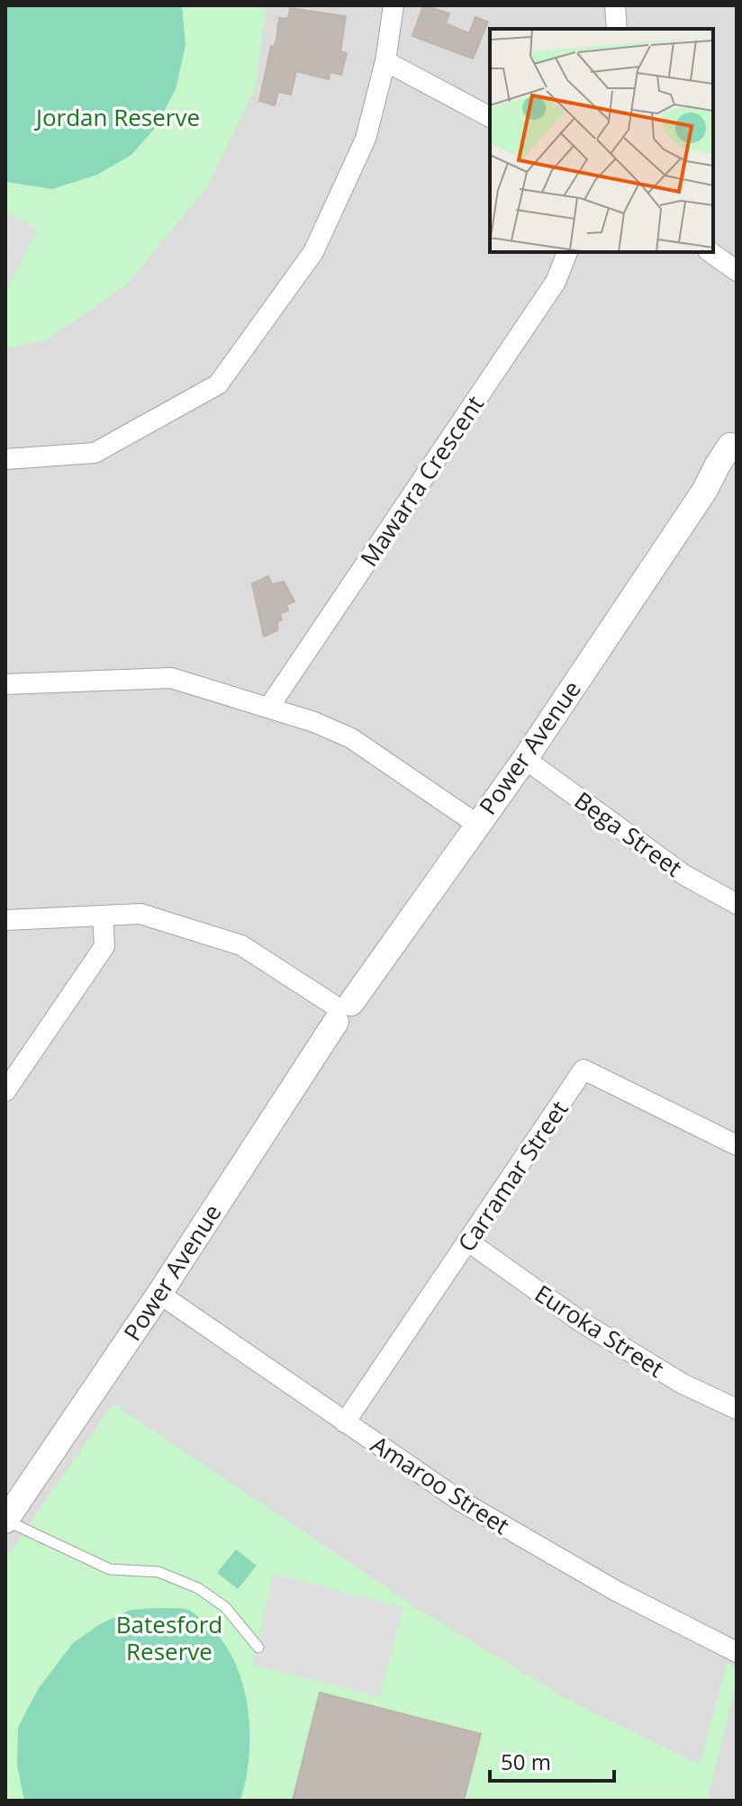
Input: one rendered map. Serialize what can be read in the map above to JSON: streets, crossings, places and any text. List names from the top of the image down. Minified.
{"streets":{"street":["Mawarra Crescent","Power Avenue","Bega Street","Carramar Street","Euroka Street","Amaroo Street"]},"crossings":[["Power Avenue","Bega Street"],["Power Avenue","Amaroo Street"],["Carramar Street","Euroka Street"],["Carramar Street","Amaroo Street"]],"parks":["Jordan Reserve","Batesford Reserve"],"scale_bar":"50 m"}
